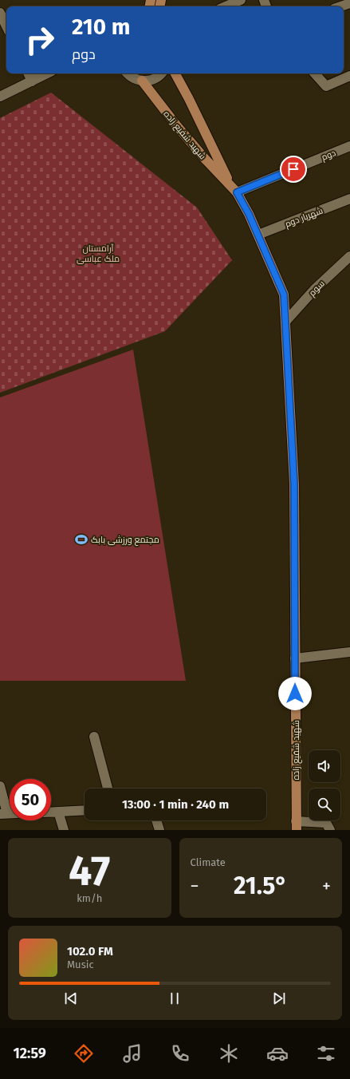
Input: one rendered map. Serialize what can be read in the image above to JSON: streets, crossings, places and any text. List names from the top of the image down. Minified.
{"streets":{"main road":["شهید شفیع زاده"],"street":["دوم","شهریار دوم","سوم"]},"crossings":[["شهید شفیع زاده","دوم"],["شهید شفیع زاده","شهریار دوم"],["شهید شفیع زاده","سوم"]],"parks":["آرامستان ملک عباسی"],"places":{"sports":["مجتمع ورزشی بابک"]},"page":{"turn":["210 m","دوم"],"limit":"50","trip":"13:00 · 1 min · 240 m","tile":[["47","km/h"],"Climate"],"heat":["−","21.5°","+"],"song":["102.0 FM","Music"],"tabs":"12:59"}}
